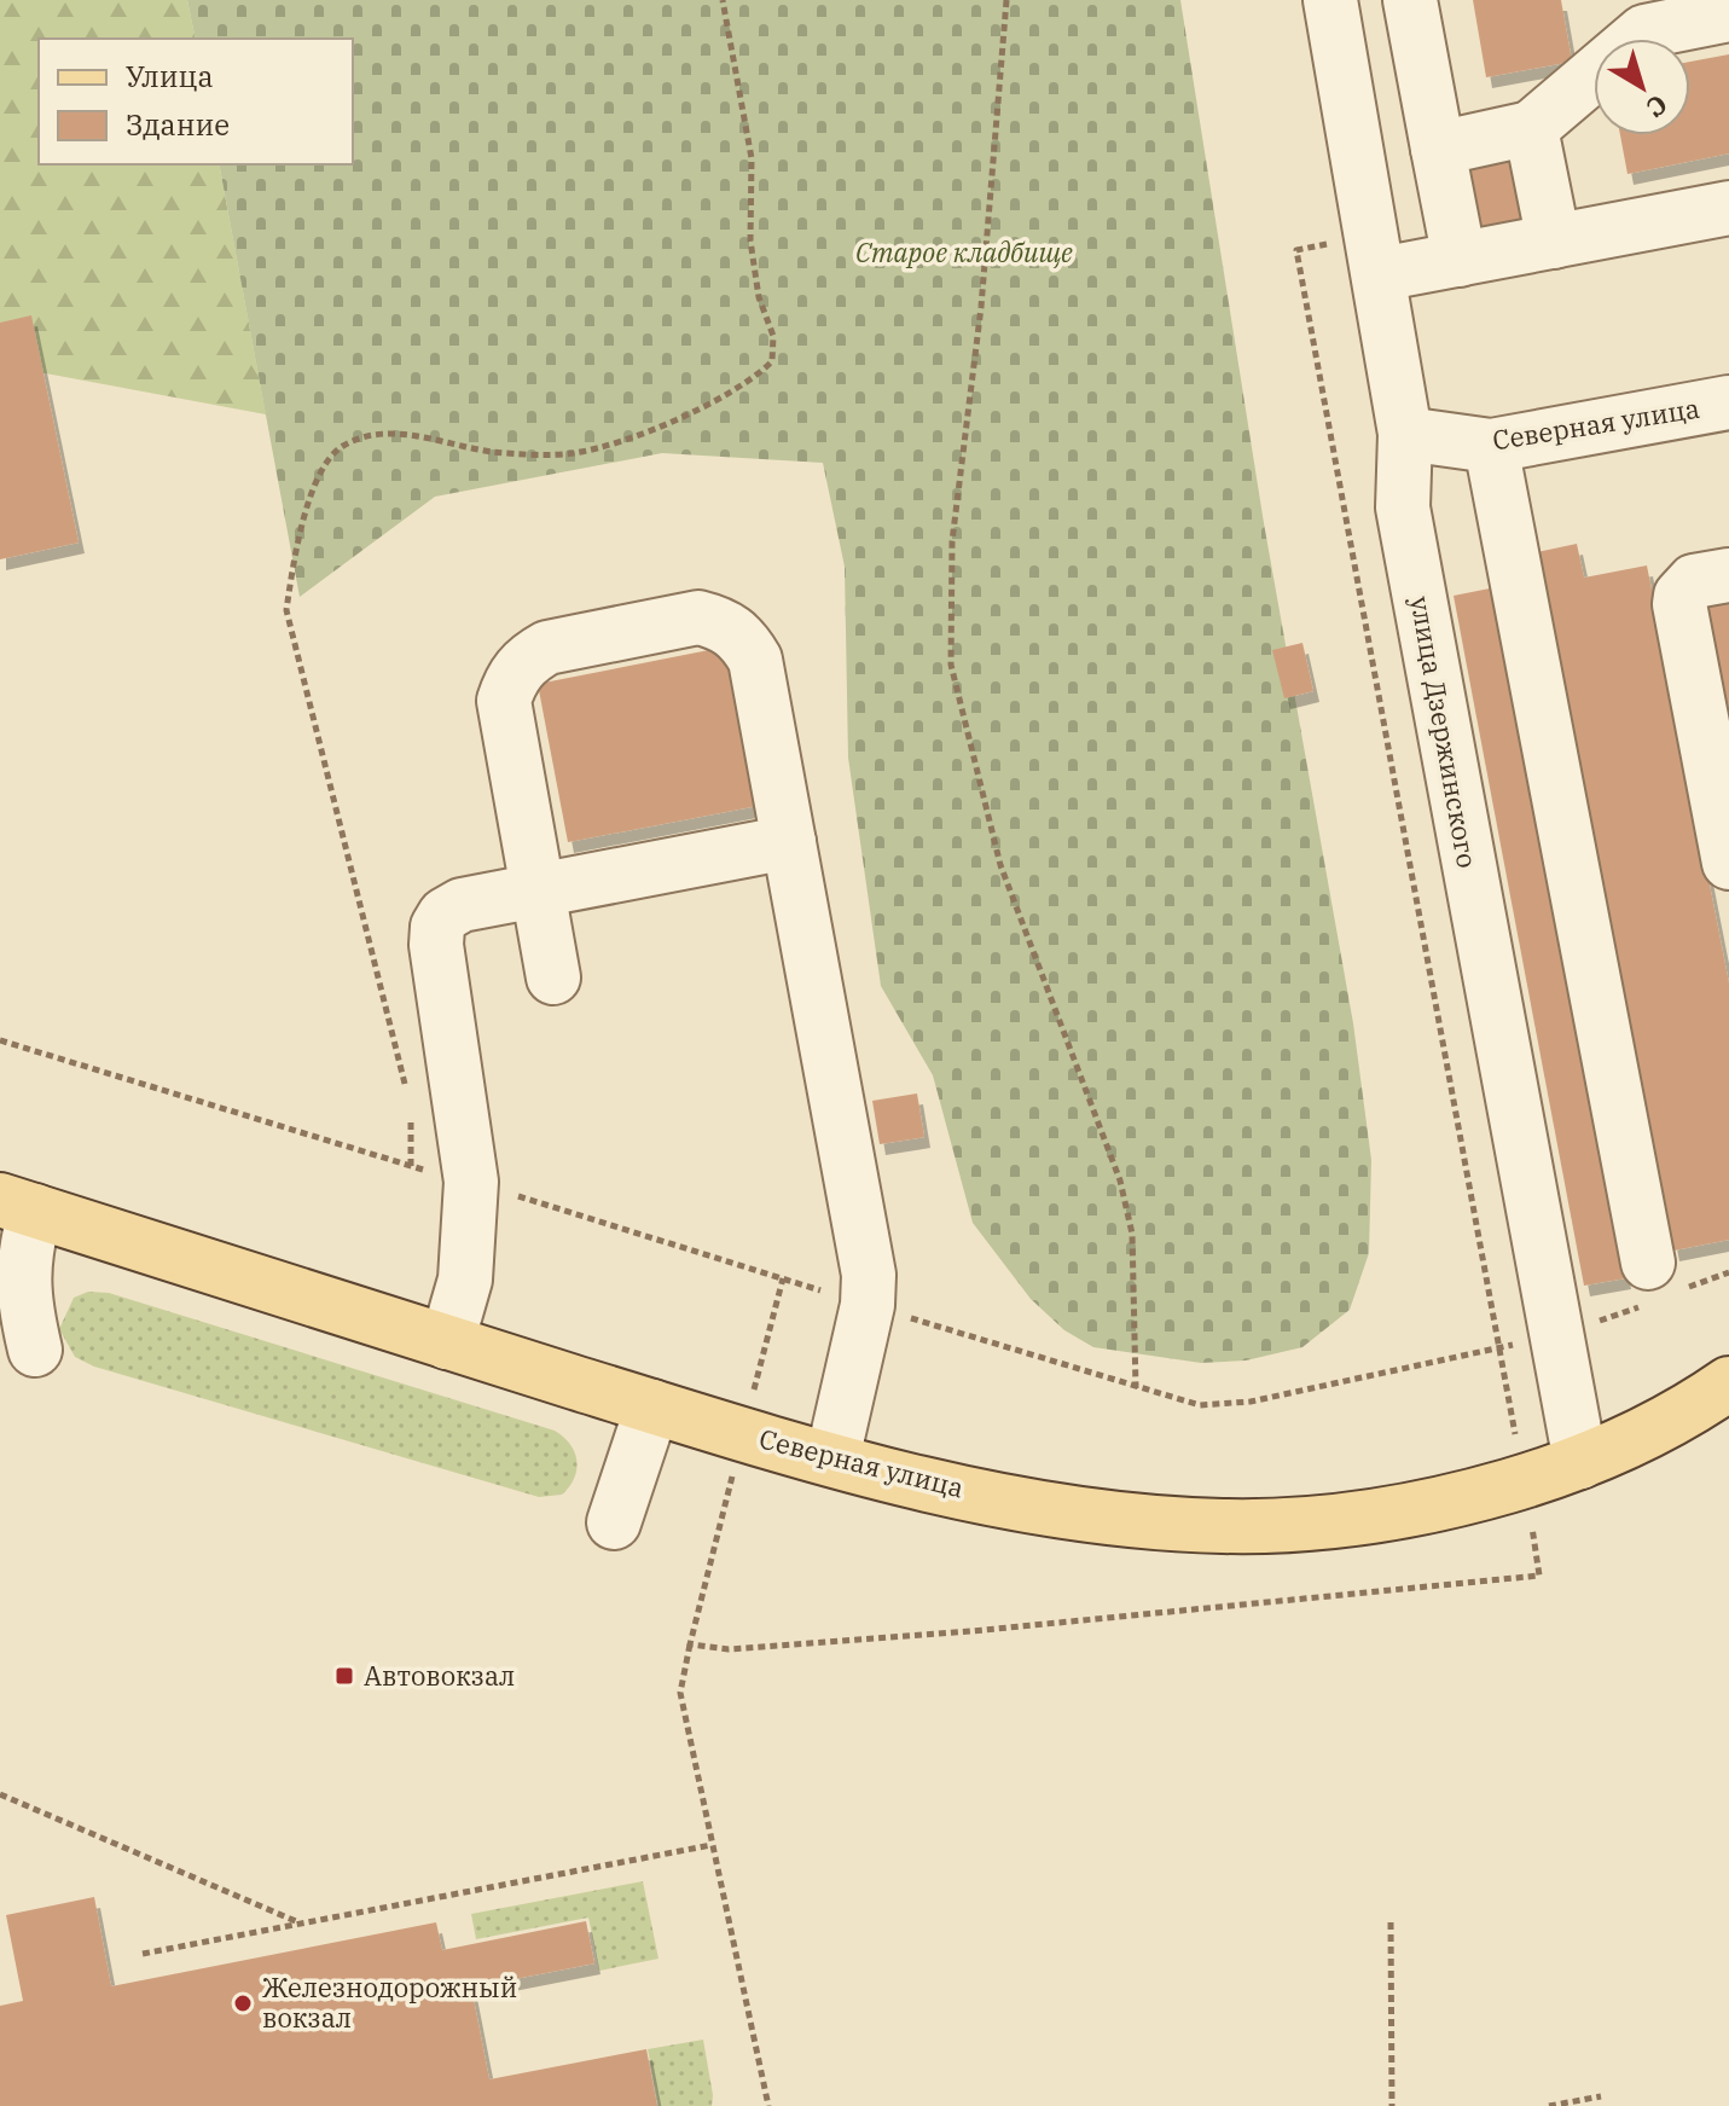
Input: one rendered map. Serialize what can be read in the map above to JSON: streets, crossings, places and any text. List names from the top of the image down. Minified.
{"streets":{"main road":["Северная улица"],"street":["улица Дзержинского"]},"crossings":[["Северная улица","улица Дзержинского"]],"parks":["Старое кладбище"],"places":{"transit":["Автовокзал"],"other":["Железнодорожный вокзал"]},"legend":["Улица","Здание"],"north":"bottom right"}
